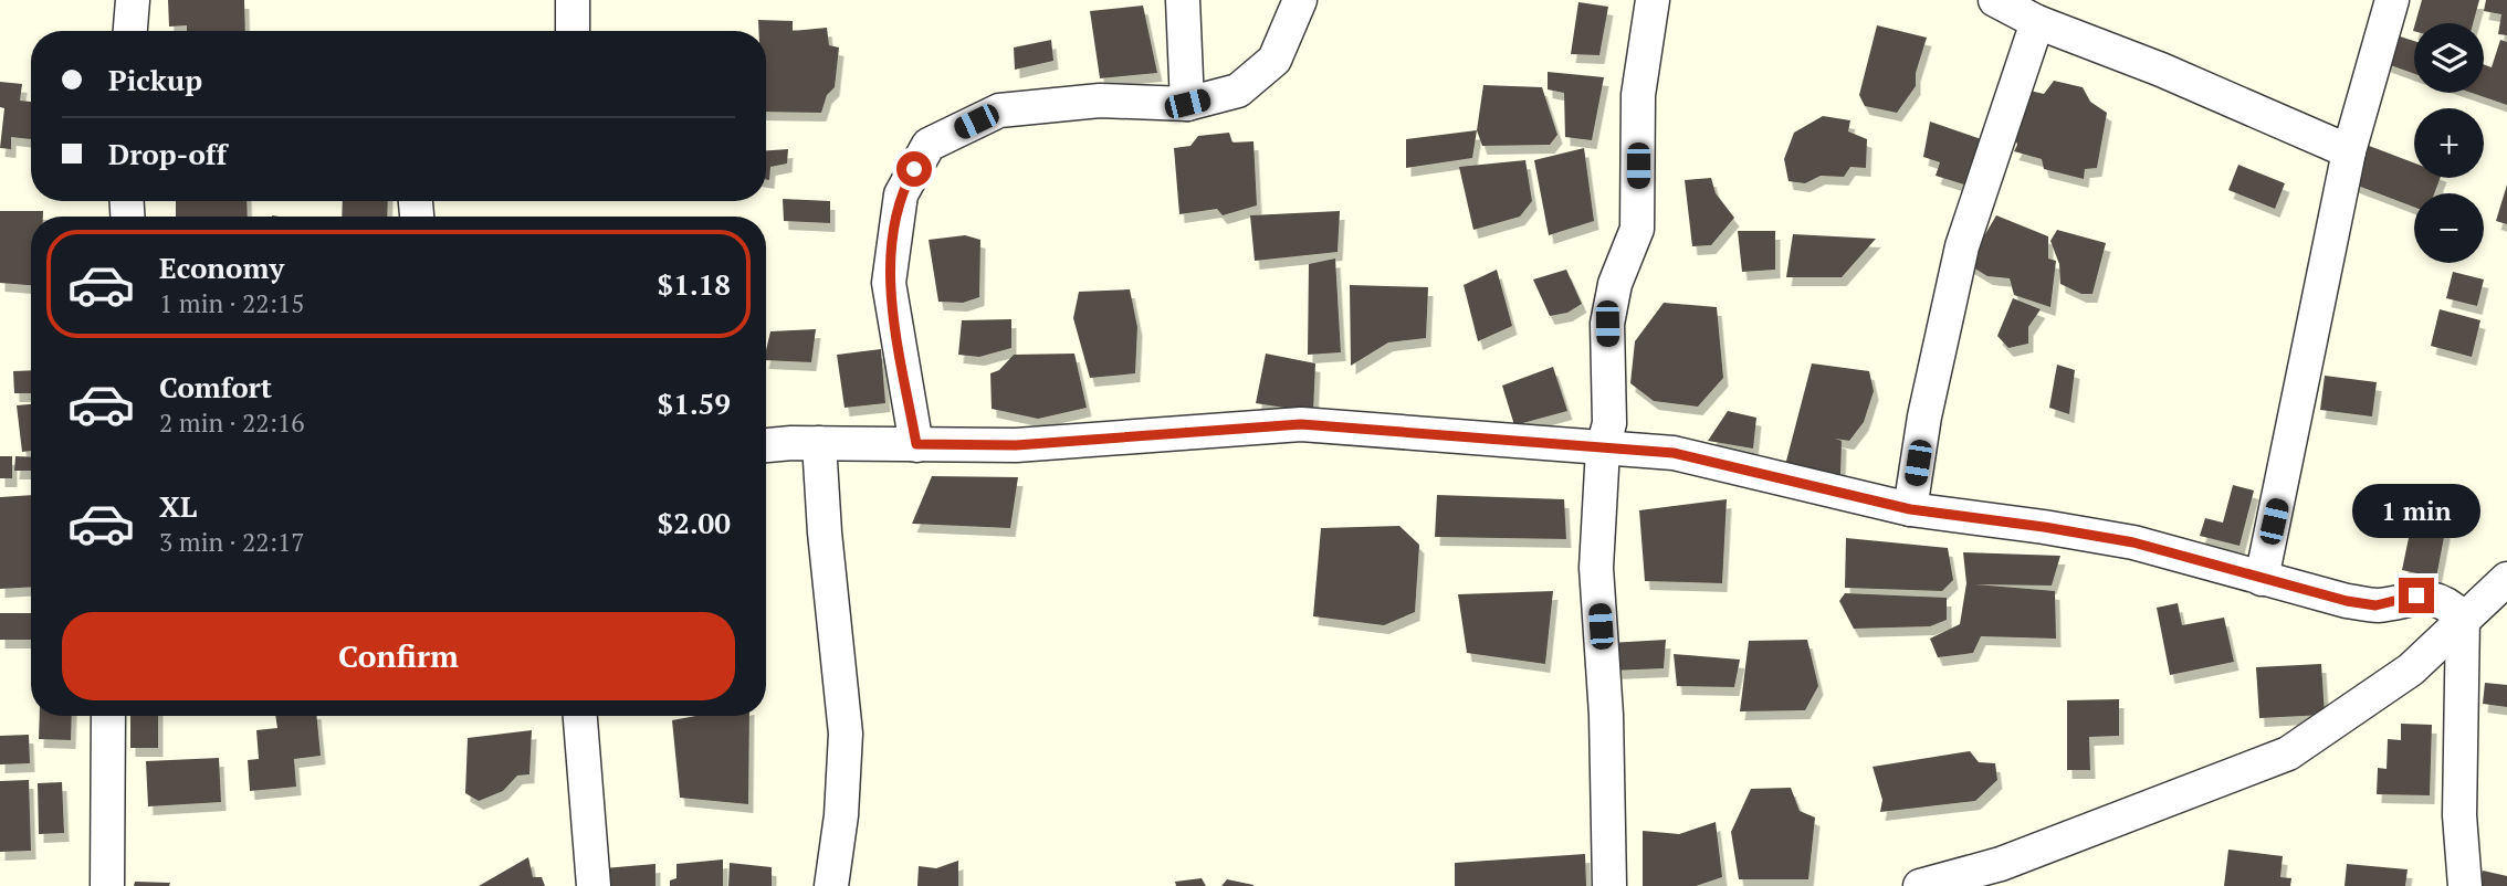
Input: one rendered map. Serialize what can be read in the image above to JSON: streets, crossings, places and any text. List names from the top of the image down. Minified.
{"page":{"map_buttons":["+","−"],"banner":["Pickup","Drop-off"],"list":[{"name":"Economy","note":"1 min · 22:15","value":"$1.18"},{"name":"Comfort","note":"2 min · 22:16","value":"$1.59"},{"name":"XL","note":"3 min · 22:17","value":"$2.00"}],"bubble":"1 min","buttons":"Confirm"}}
